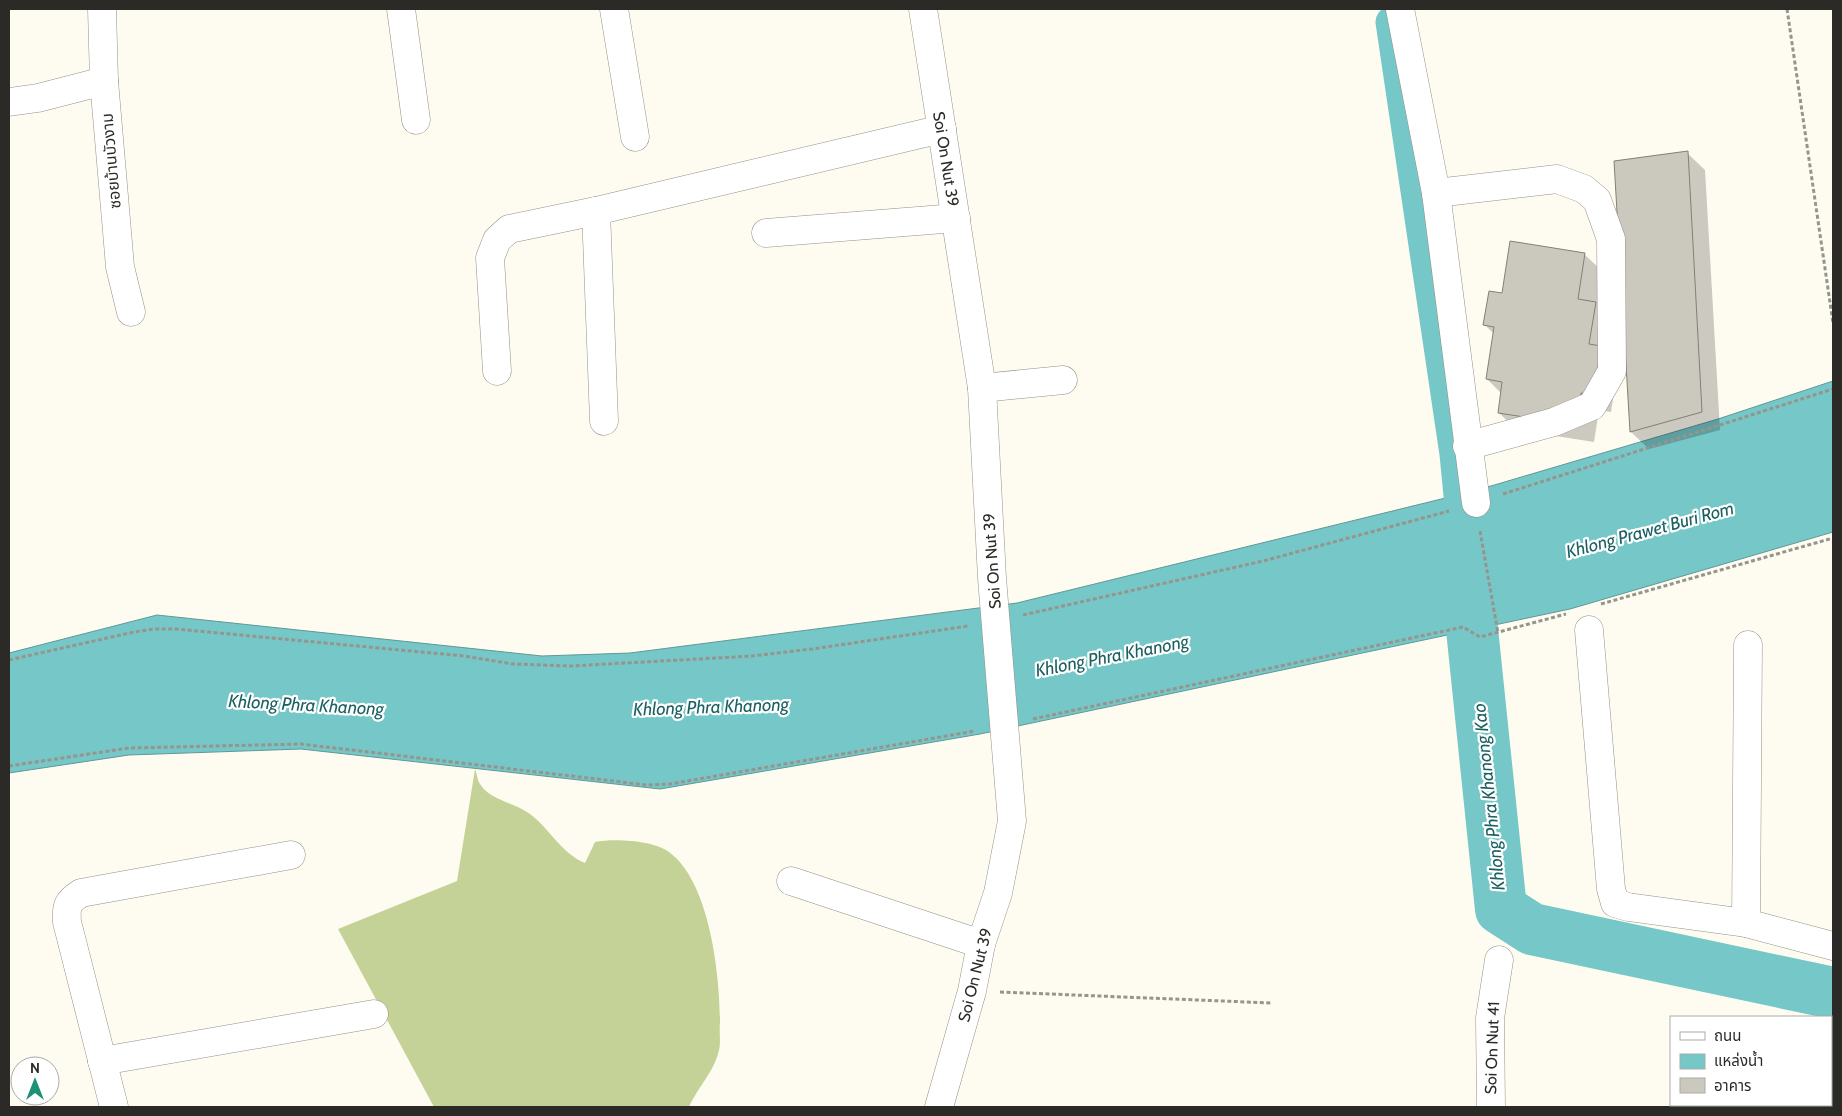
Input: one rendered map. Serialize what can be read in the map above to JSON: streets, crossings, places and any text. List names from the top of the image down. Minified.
{"streets":{"street":["Soi On Nut 39","ซอยบ้านบัวงาม","Soi On Nut 41"]},"water":["Khlong Prawet Buri Rom","Khlong Phra Khanong","Khlong Phra Khanong Kao"],"legend":["ถนน","แหล่งน้ำ","อาคาร"],"north":"top"}
